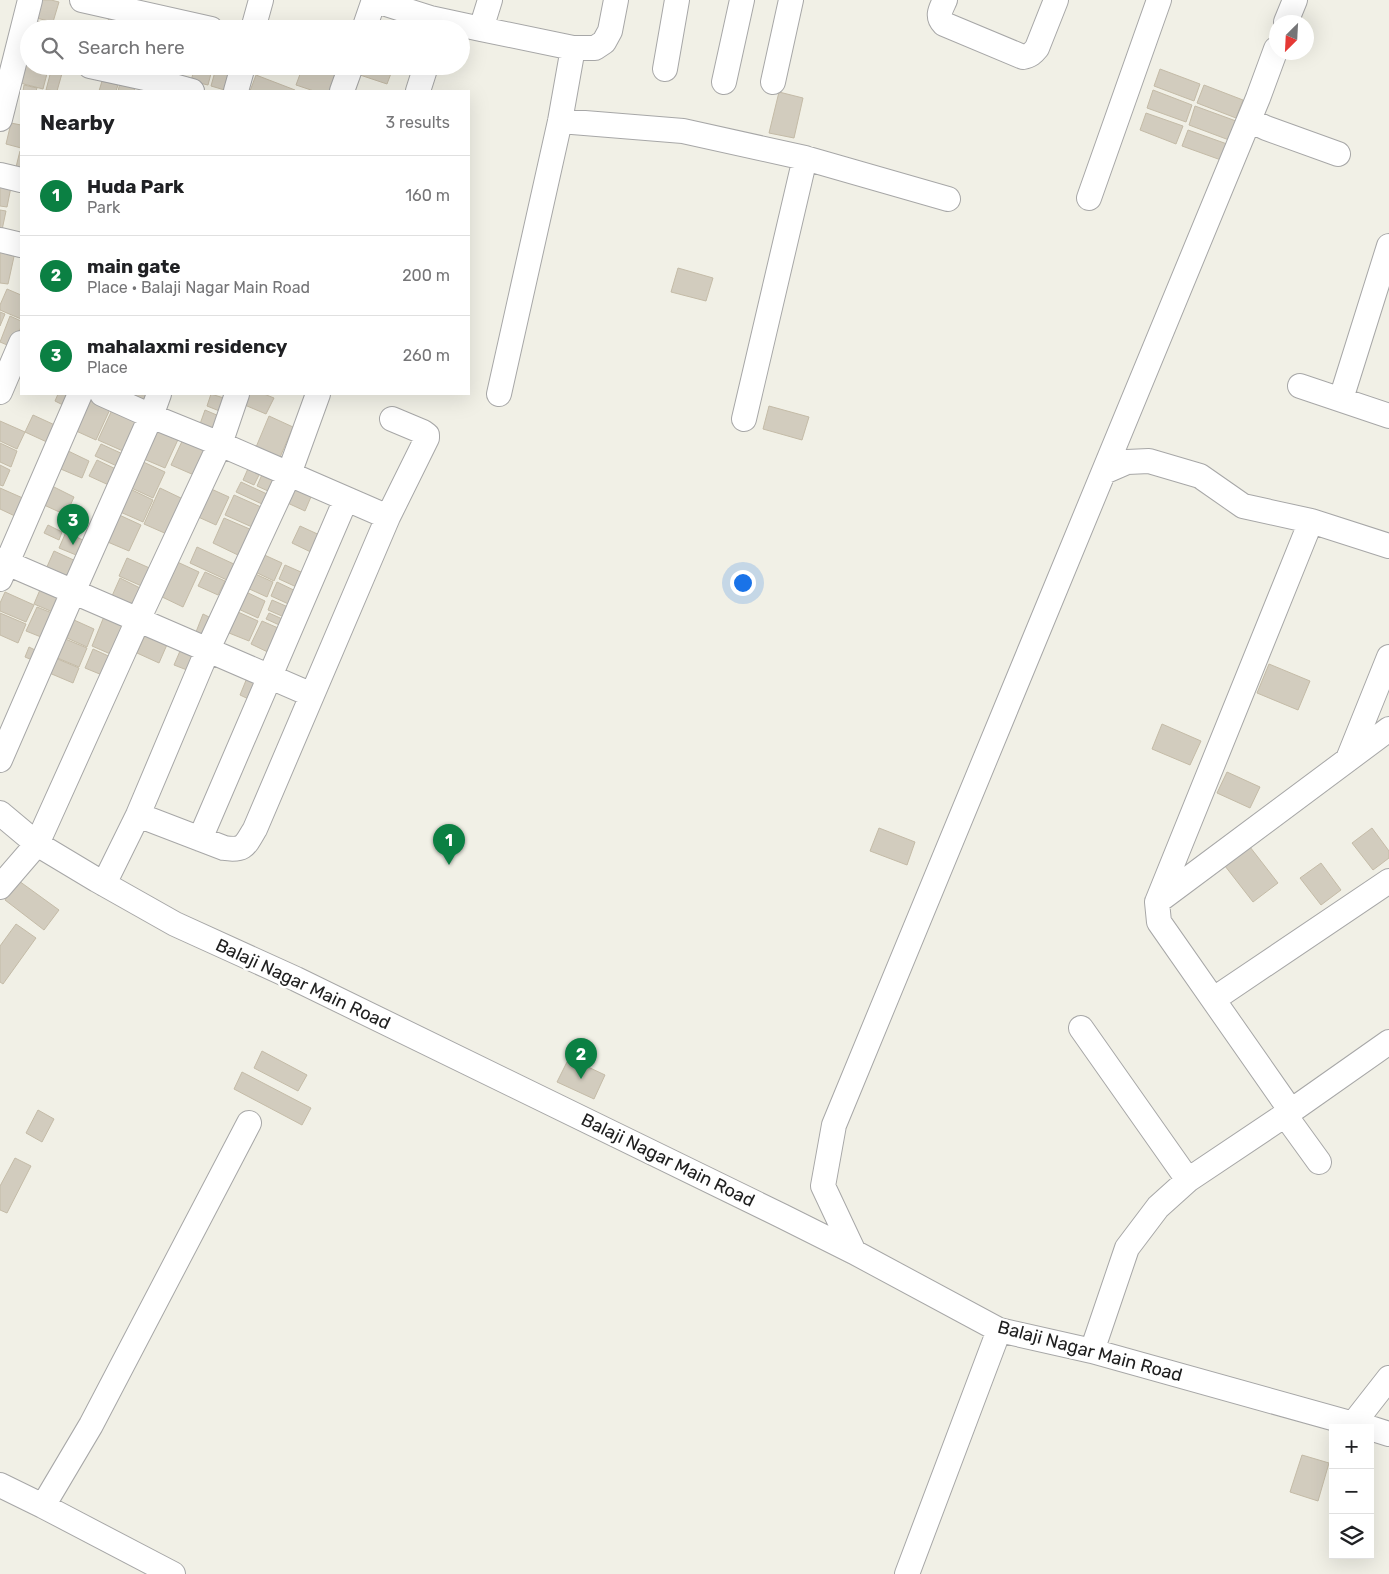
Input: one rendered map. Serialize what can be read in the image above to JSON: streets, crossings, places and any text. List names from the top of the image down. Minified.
{"streets":{"street":["Balaji Nagar Main Road"]},"north":"bottom left","page":{"search":"Search here","heading":["Nearby","3 results"],"list":[{"mark":"1","name":"Huda Park","note":"Park","value":"160 m"},{"mark":"2","name":"main gate","note":"Place · Balaji Nagar Main Road","value":"200 m"},{"mark":"3","name":"mahalaxmi residency","note":"Place","value":"260 m"}],"pins":["3","1","2"],"map_buttons":["+","−"]}}
